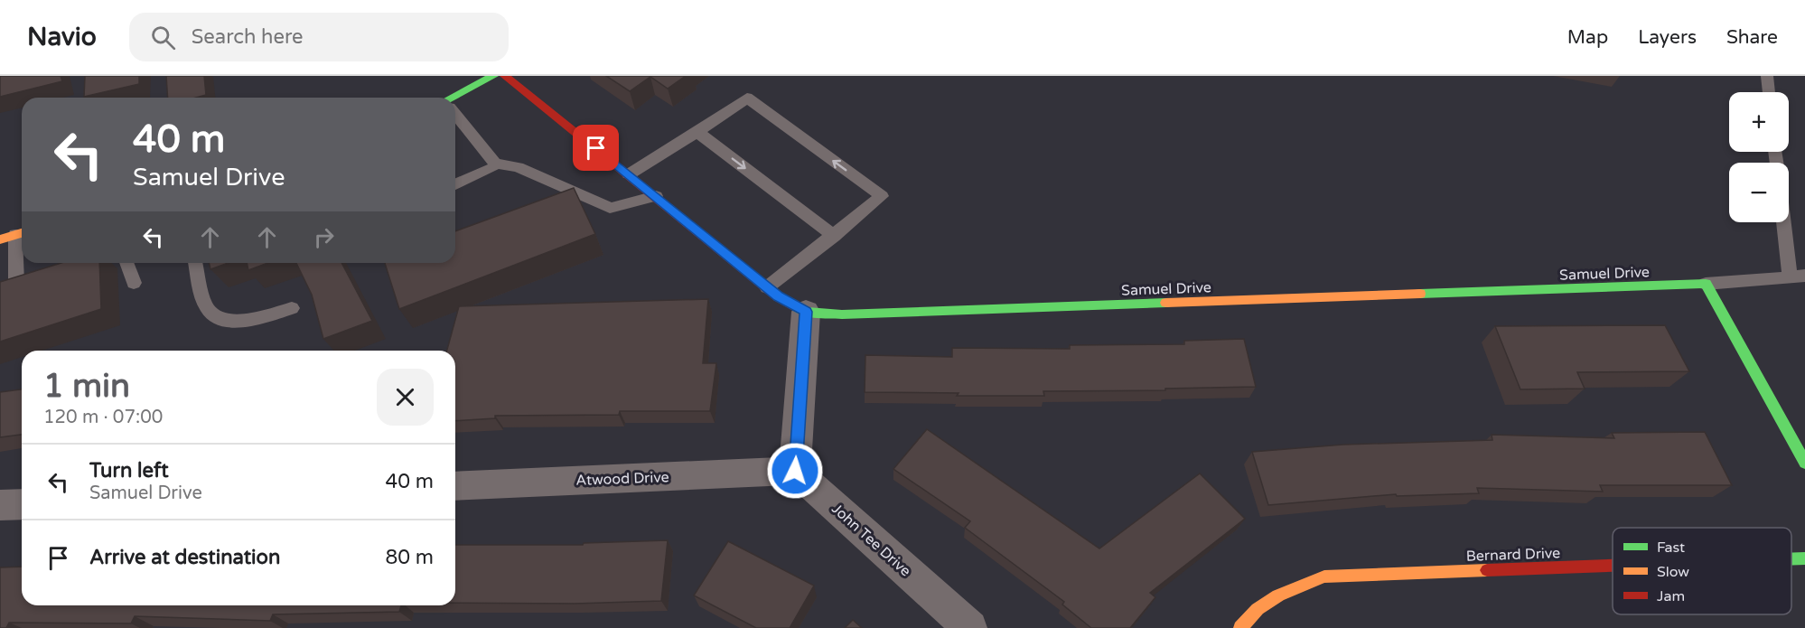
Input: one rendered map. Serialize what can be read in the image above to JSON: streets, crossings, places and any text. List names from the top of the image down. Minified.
{"streets":{"street":["Samuel Drive","Atwood Drive","John Tee Drive","Bernard Drive"]},"crossings":[["Atwood Drive","John Tee Drive"]],"legend":["Fast","Slow","Jam"],"page":{"header":"Navio","search":"Search here","nav":["Map","Layers","Share"],"map_buttons":["+","−"],"turn":["40 m","Samuel Drive"],"heading":["1 min","120 m · 07:00"],"list":[{"name":"Turn left","note":"Samuel Drive","value":"40 m"},{"name":"Arrive at destination","value":"80 m"}]}}
